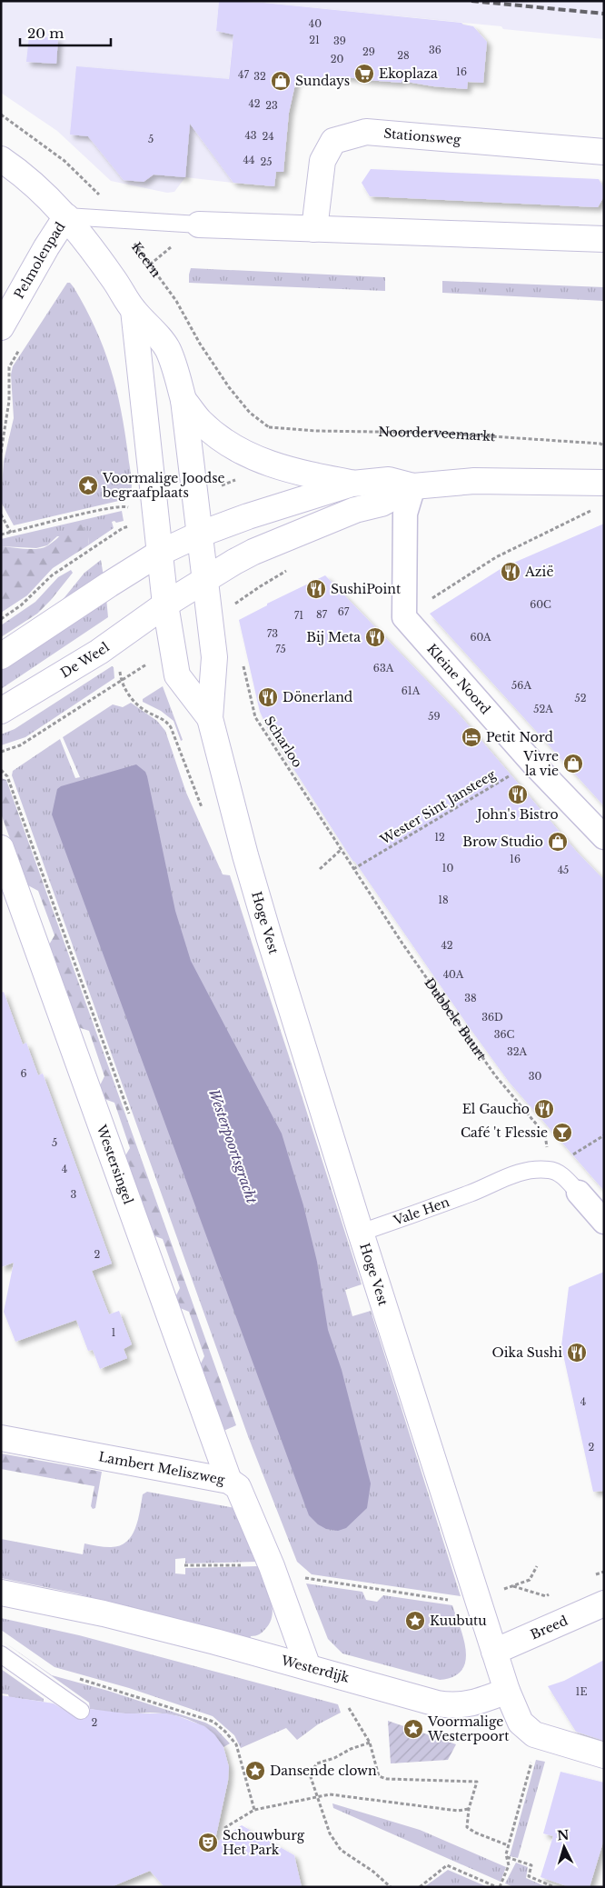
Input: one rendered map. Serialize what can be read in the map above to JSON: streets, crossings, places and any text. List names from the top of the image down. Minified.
{"streets":{"street":["Stationsweg","Pelmolenpad","De Weel","Kleine Noord","Hoge Vest","Westersingel","Lambert Meliszweg","Breed","Westerdijk"],"lane":["Vale Hen"],"path":["Keern","Noorderveemarkt","Scharloo","Wester Sint Jansteeg","Dubbele Buurt"]},"crossings":[["Keern","Noorderveemarkt"],["De Weel","Hoge Vest"],["Kleine Noord","Wester Sint Jansteeg"],["Scharloo","Wester Sint Jansteeg"],["Scharloo","Dubbele Buurt"],["Wester Sint Jansteeg","Dubbele Buurt"],["Hoge Vest","Vale Hen"],["Hoge Vest","Breed"],["Hoge Vest","Westerdijk"],["Dubbele Buurt","Vale Hen"],["Westersingel","Lambert Meliszweg"],["Lambert Meliszweg","Westerdijk"]],"water":["Westerpoortsgracht"],"places":{"supermarket":["Ekoplaza"],"shop":["Sundays","Vivre la vie","Brow Studio"],"place":["Voormalige Joodse begraafplaats","Kuubutu","Voormalige Westerpoort","Dansende clown"],"restaurant":["Azië","SushiPoint","Bij Meta","Dönerland","John's Bistro","El Gaucho","Oika Sushi"],"hotel":["Petit Nord"],"bar":["Café 't Flessie"],"theatre":["Schouwburg Het Park"]},"house_numbers":["40","21","39","36","29","28","20","16","47","32","42","23","43","24","5","44","25","60C","67","87","71","73","60A","75","63A","56A","61A","52","52A","59","12","16","10","45","18","42","40A","38","36D","36C","32A","6","30","5","4","3","2","1","4","2","1E","2"],"scale_bar":"20 m","north":"top"}
